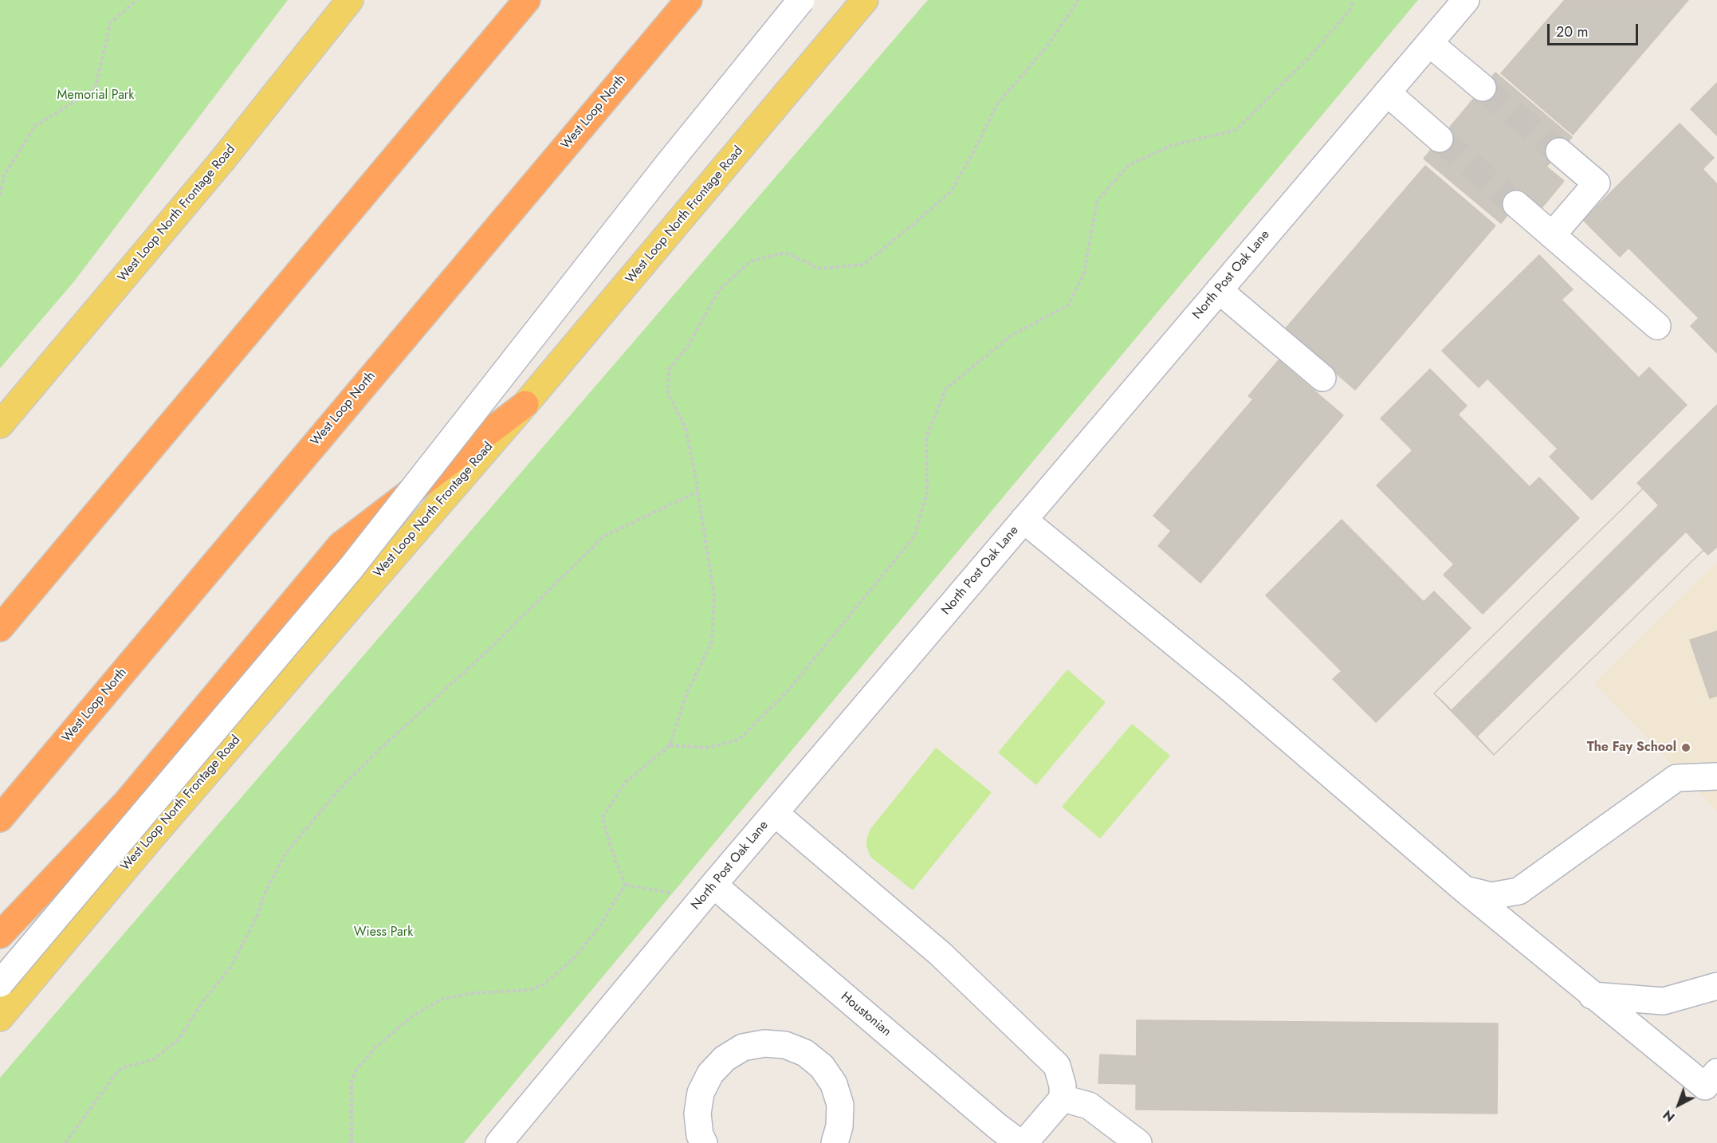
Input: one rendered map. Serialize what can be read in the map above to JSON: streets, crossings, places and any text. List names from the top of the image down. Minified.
{"streets":{"highway":["West Loop North"],"main road":["West Loop North Frontage Road"],"street":["North Post Oak Lane","Houstonian"]},"crossings":[["North Post Oak Lane","Houstonian"]],"parks":["Memorial Park","Wiess Park"],"places":["The Fay School"],"scale_bar":"20 m","north":"bottom left"}
